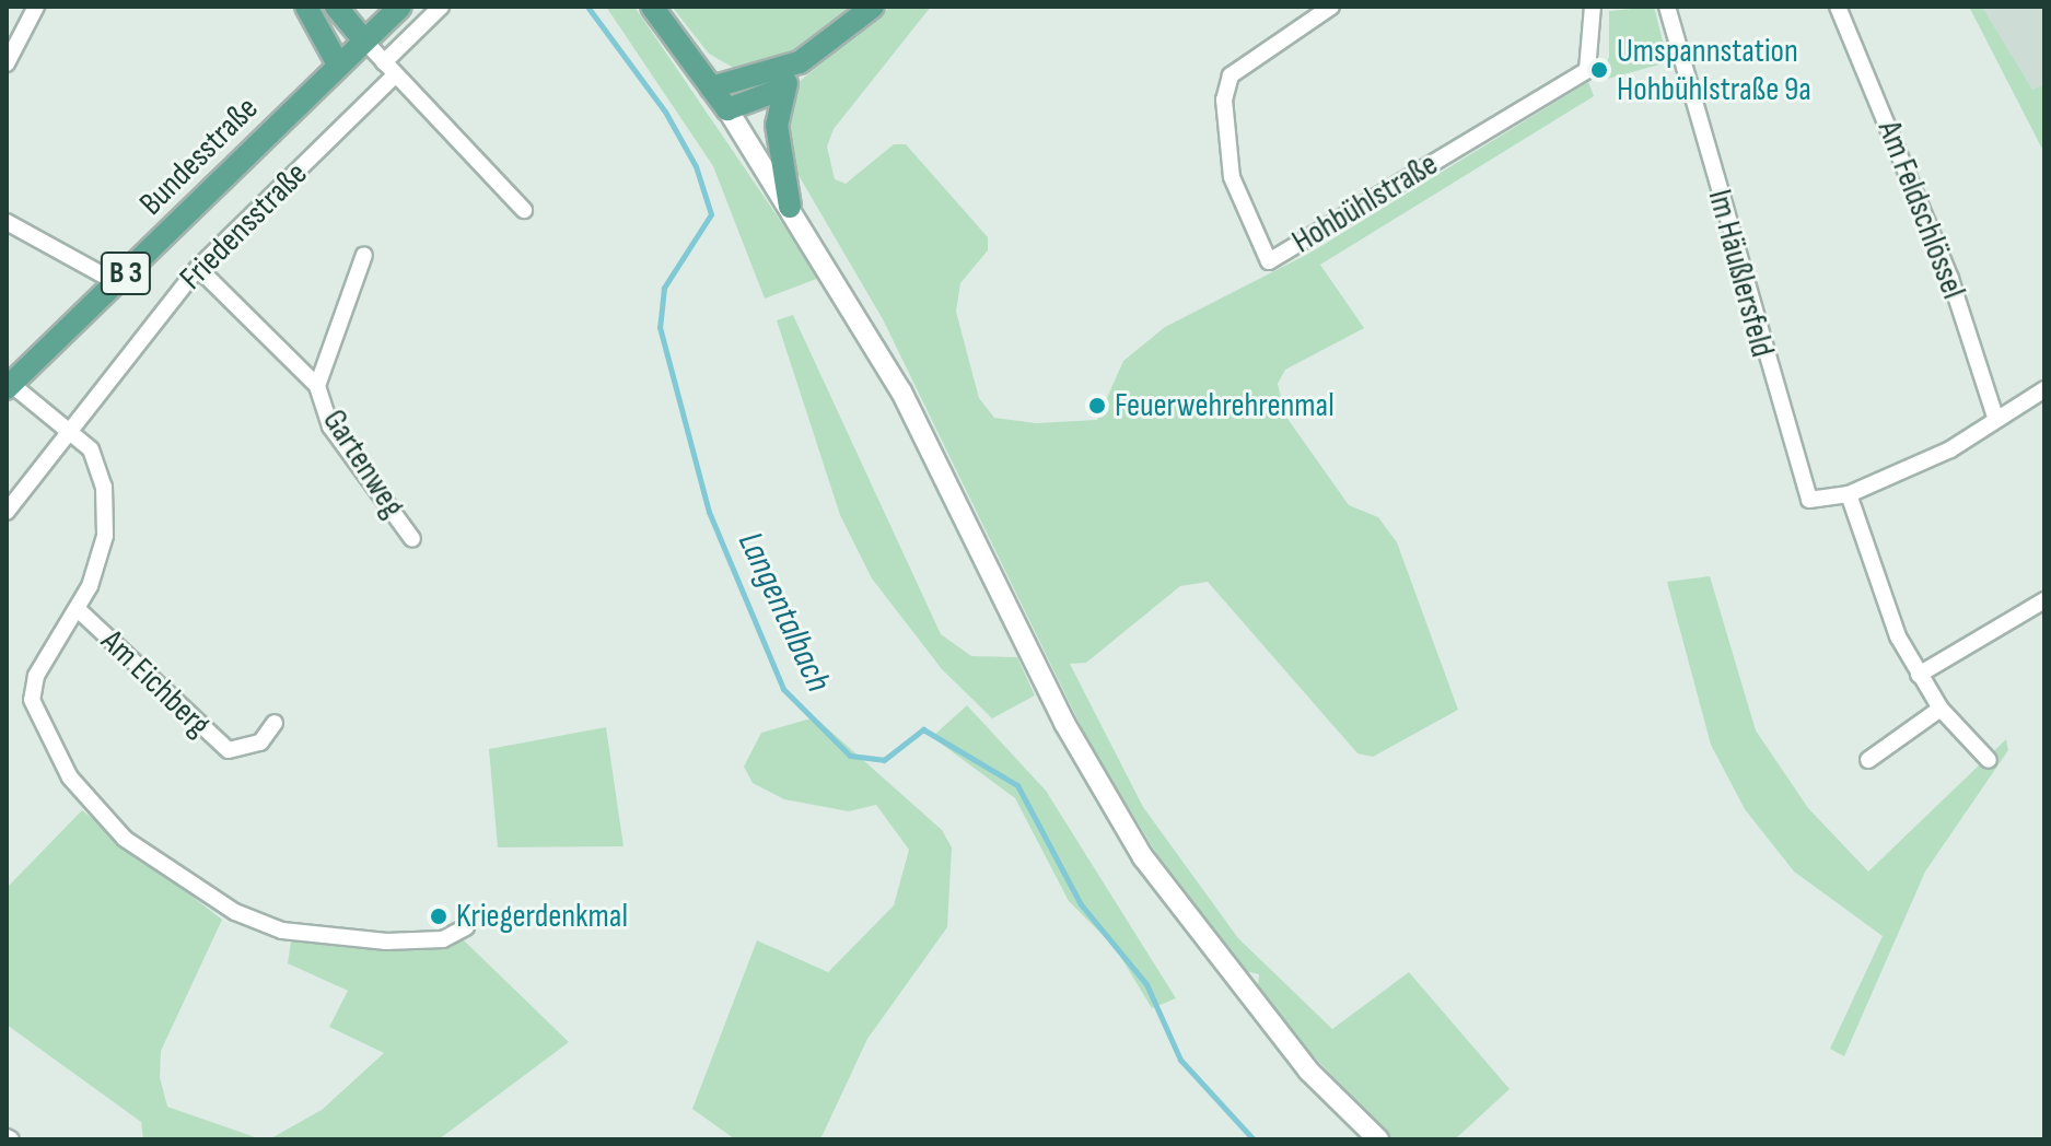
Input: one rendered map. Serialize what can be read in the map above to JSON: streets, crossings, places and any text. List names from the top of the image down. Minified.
{"streets":{"main road":["Bundesstraße","B 3"],"street":["Hohbühlstraße","Am Feldschlössel","Friedensstraße","Im Häußlersfeld","Gartenweg","Am Eichberg"]},"crossings":[["Bundesstraße","Am Eichberg"],["Friedensstraße","Gartenweg"],["Friedensstraße","Am Eichberg"]],"water":["Langentalbach"],"places":["Umspannstation Hohbühlstraße 9a","Feuerwehrehrenmal","Kriegerdenkmal"]}
